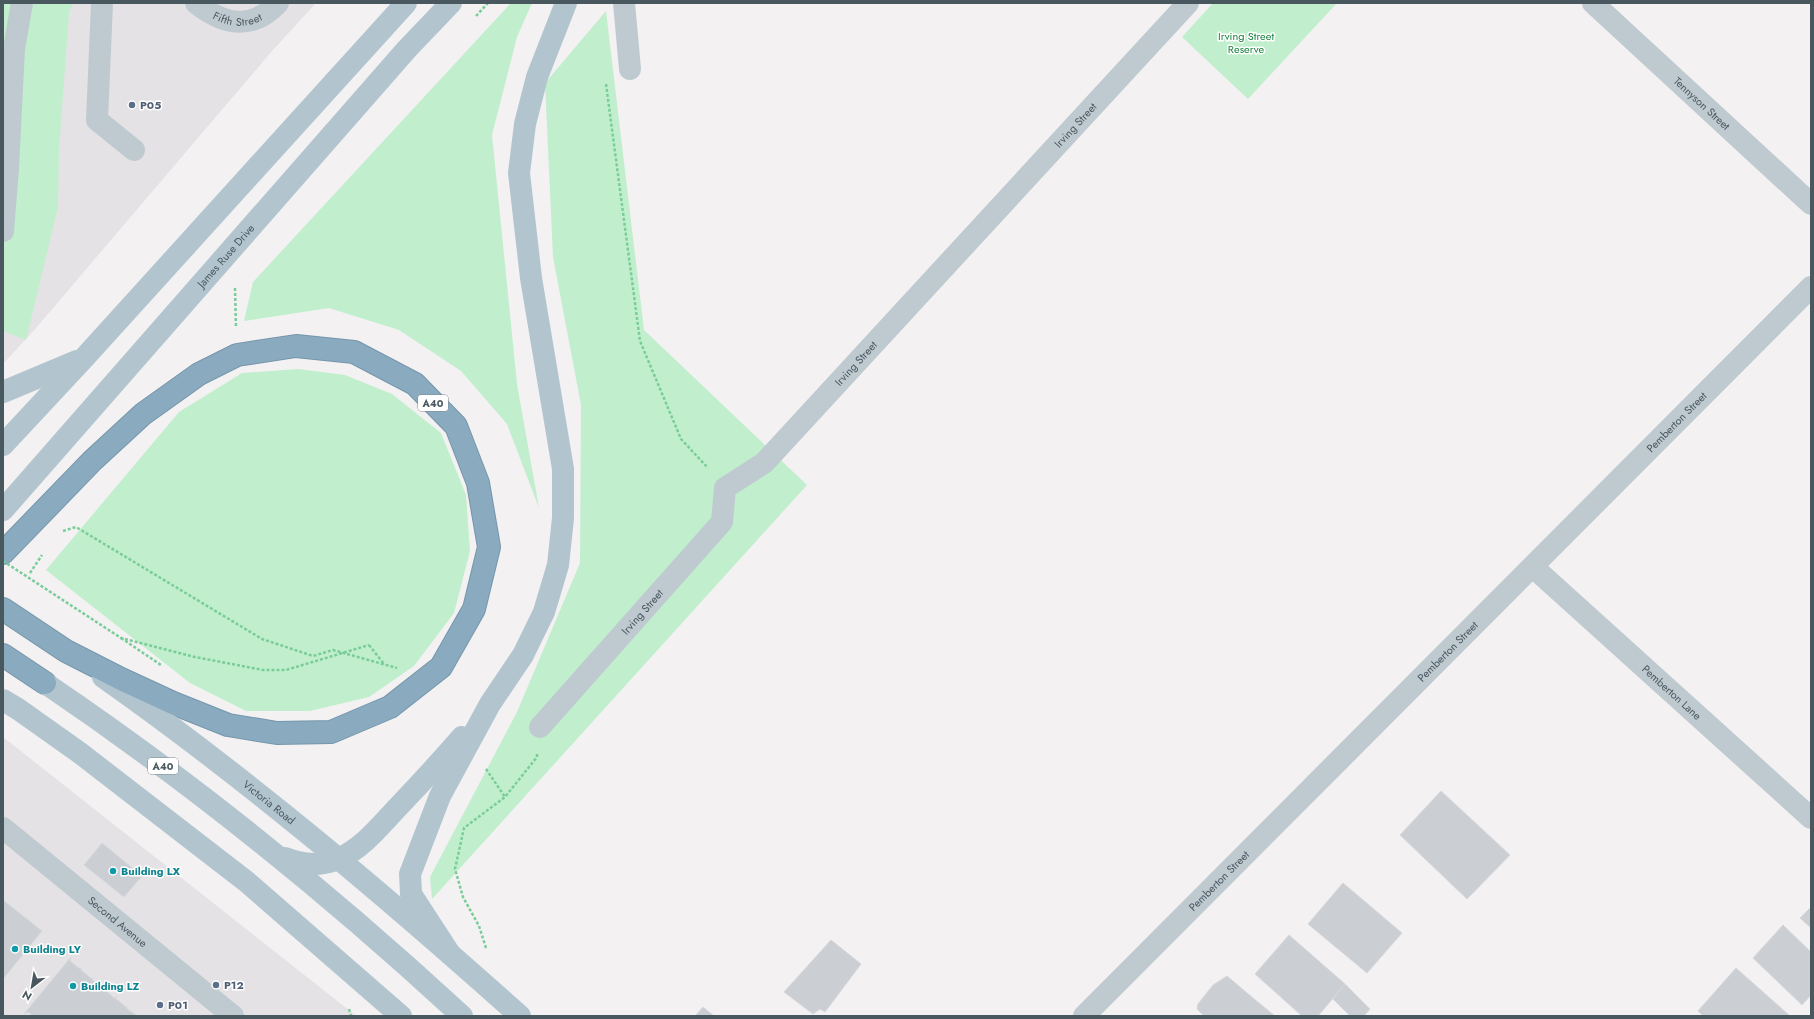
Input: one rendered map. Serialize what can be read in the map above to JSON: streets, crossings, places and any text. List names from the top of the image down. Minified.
{"streets":{"highway":["A40","Victoria Road"],"main road":["James Ruse Drive"],"street":["Fifth Street","Tennyson Street","Irving Street","Pemberton Street","Pemberton Lane","Second Avenue"]},"crossings":[["A40","Victoria Road"],["Pemberton Street","Pemberton Lane"]],"parks":["Irving Street Reserve"],"places":["P05","Building LX","Building LY","P12","Building LZ","P01"],"north":"bottom left"}
